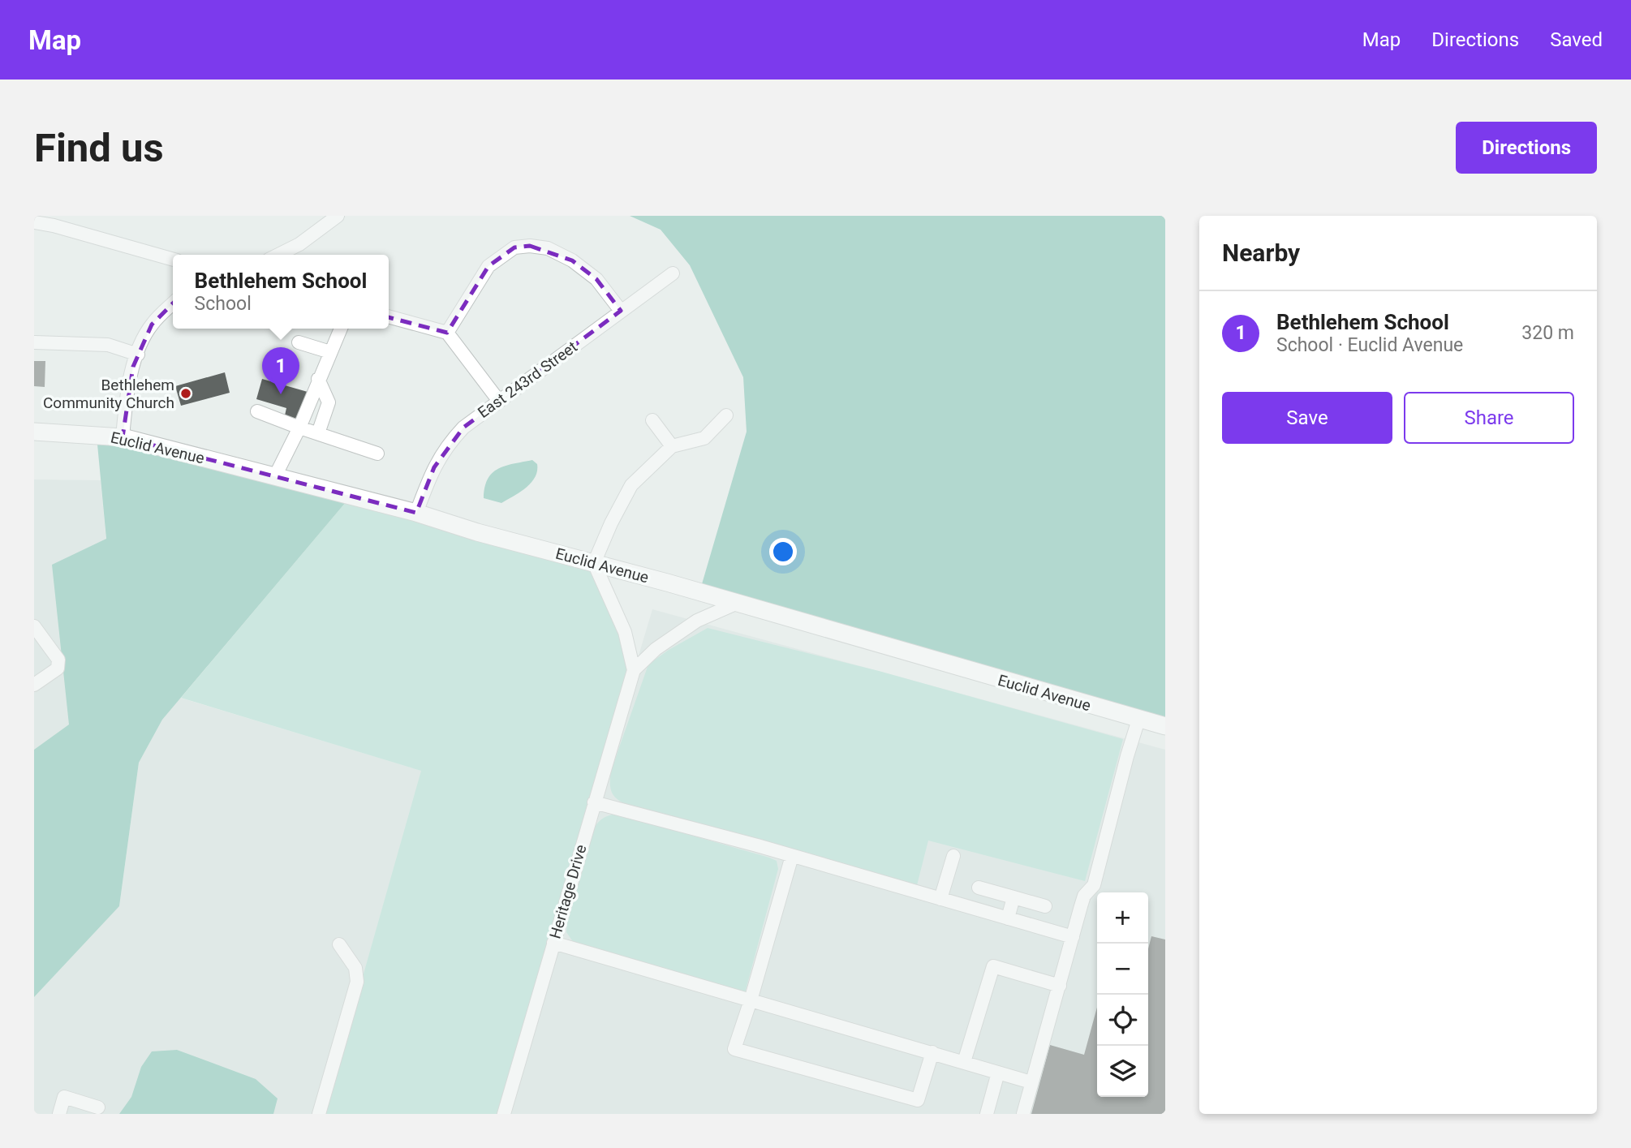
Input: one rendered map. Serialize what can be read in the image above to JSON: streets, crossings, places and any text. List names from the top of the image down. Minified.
{"streets":{"main road":["Euclid Avenue"],"street":["East 243rd Street","Heritage Drive"]},"crossings":[["East 243rd Street","Euclid Avenue"],["Euclid Avenue","Heritage Drive"]],"places":["Bethlehem Community Church"],"page":{"header":"Map","nav":["Map","Directions","Saved"],"buttons":["Directions",["Save","Share"]],"title":"Find us","heading":"Nearby","popup":["Bethlehem School","School"],"list":[{"mark":"1","name":"Bethlehem School","note":"School · Euclid Avenue","value":"320 m"}],"pins":"1","map_buttons":["+","−"]}}
